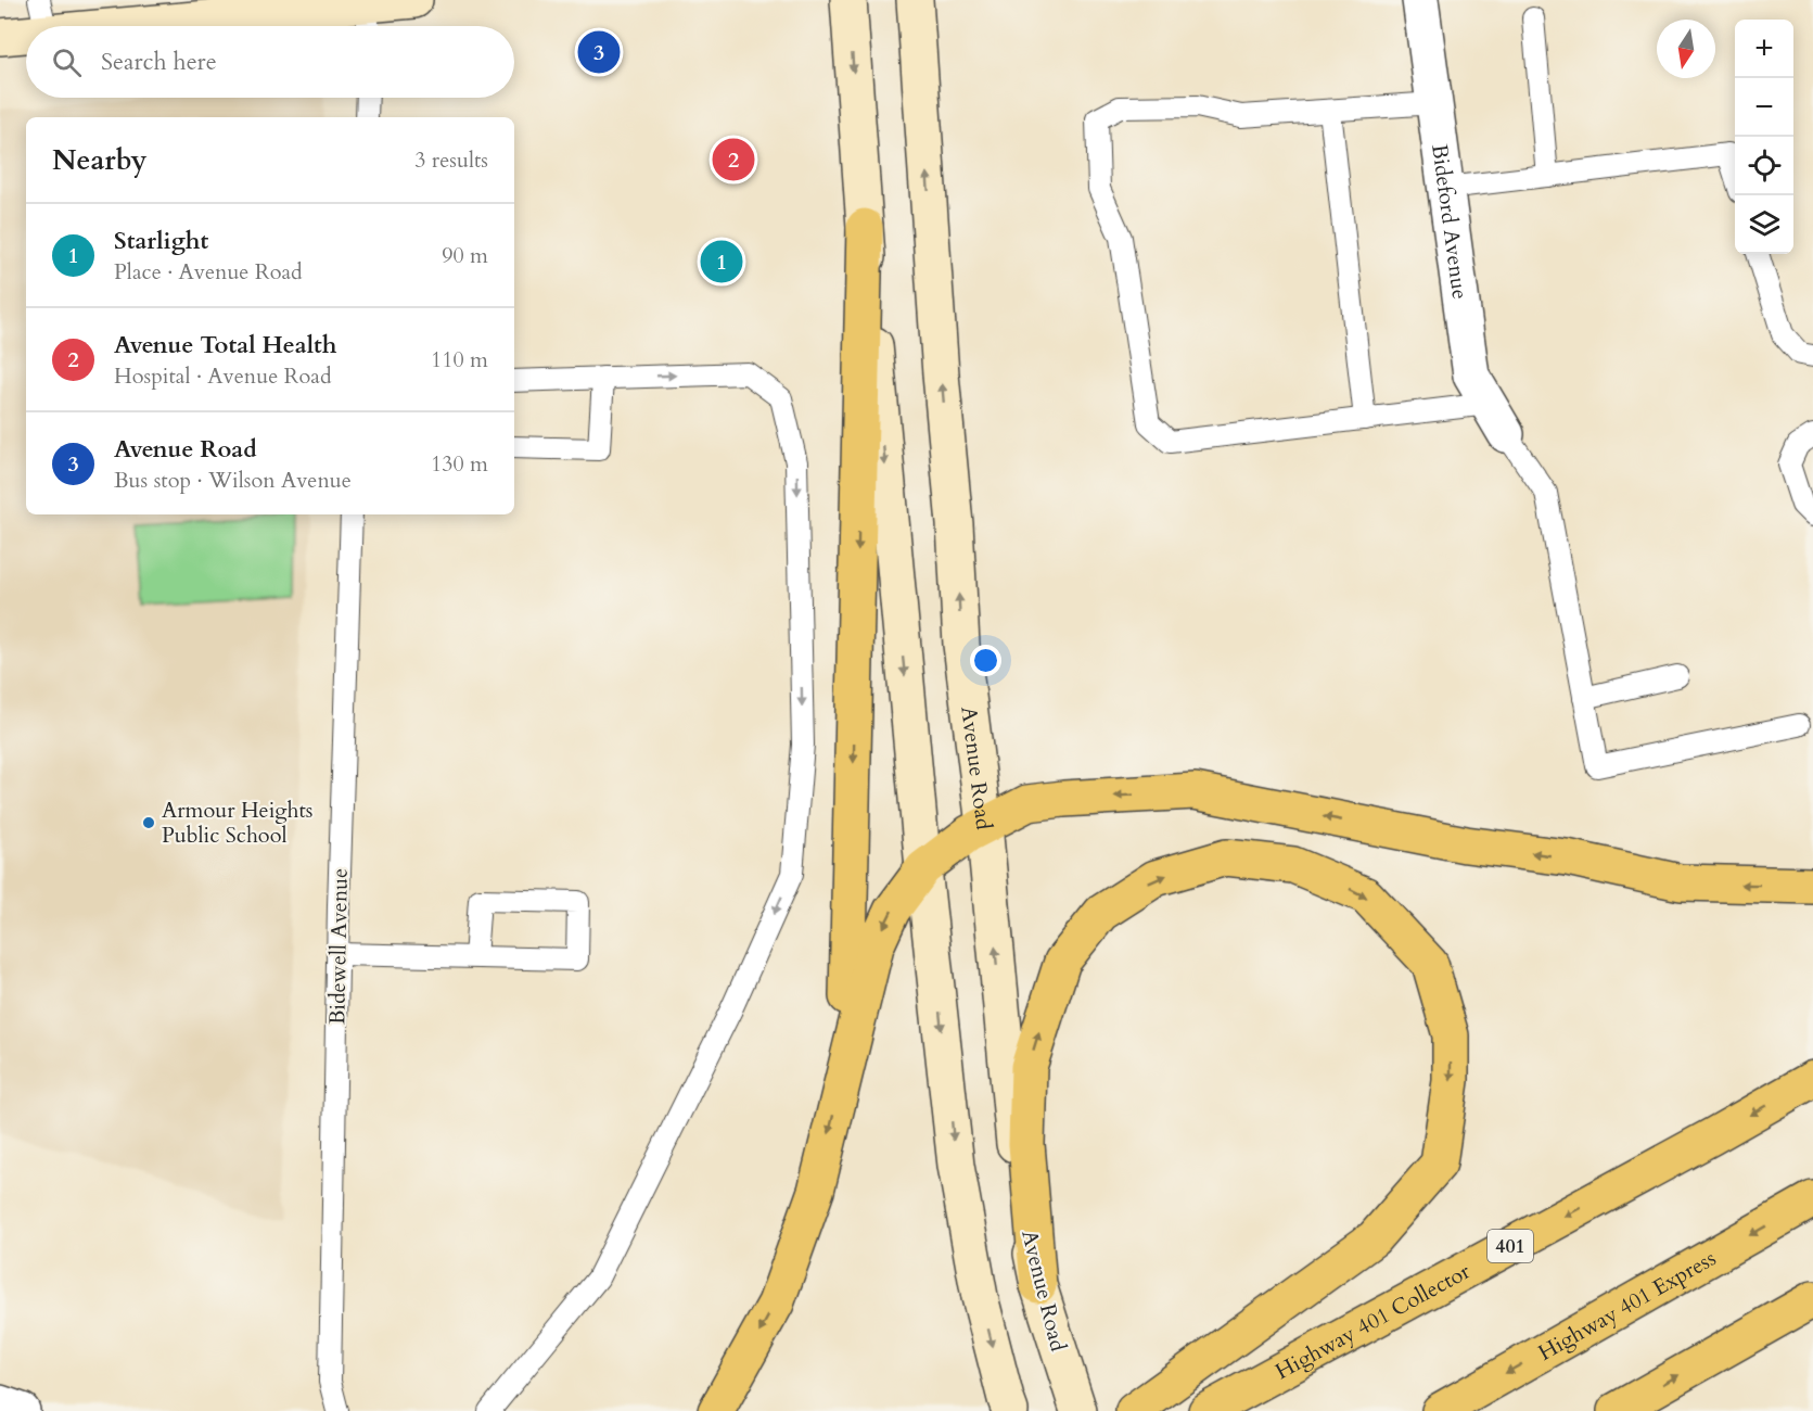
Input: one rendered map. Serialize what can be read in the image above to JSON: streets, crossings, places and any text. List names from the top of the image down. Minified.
{"streets":{"highway":["401","Highway 401 Express","Highway 401 Collector"],"main road":["Avenue Road"],"street":["Bideford Avenue"],"lane":["Bidewell Avenue"]},"places":["Armour Heights Public School"],"north":"bottom","page":{"map_buttons":["+","−"],"search":"Search here","pins":["3","2","1"],"heading":["Nearby","3 results"],"list":[{"mark":"1","name":"Starlight","note":"Place · Avenue Road","value":"90 m"},{"mark":"2","name":"Avenue Total Health","note":"Hospital · Avenue Road","value":"110 m"},{"mark":"3","name":"Avenue Road","note":"Bus stop · Wilson Avenue","value":"130 m"}]}}
